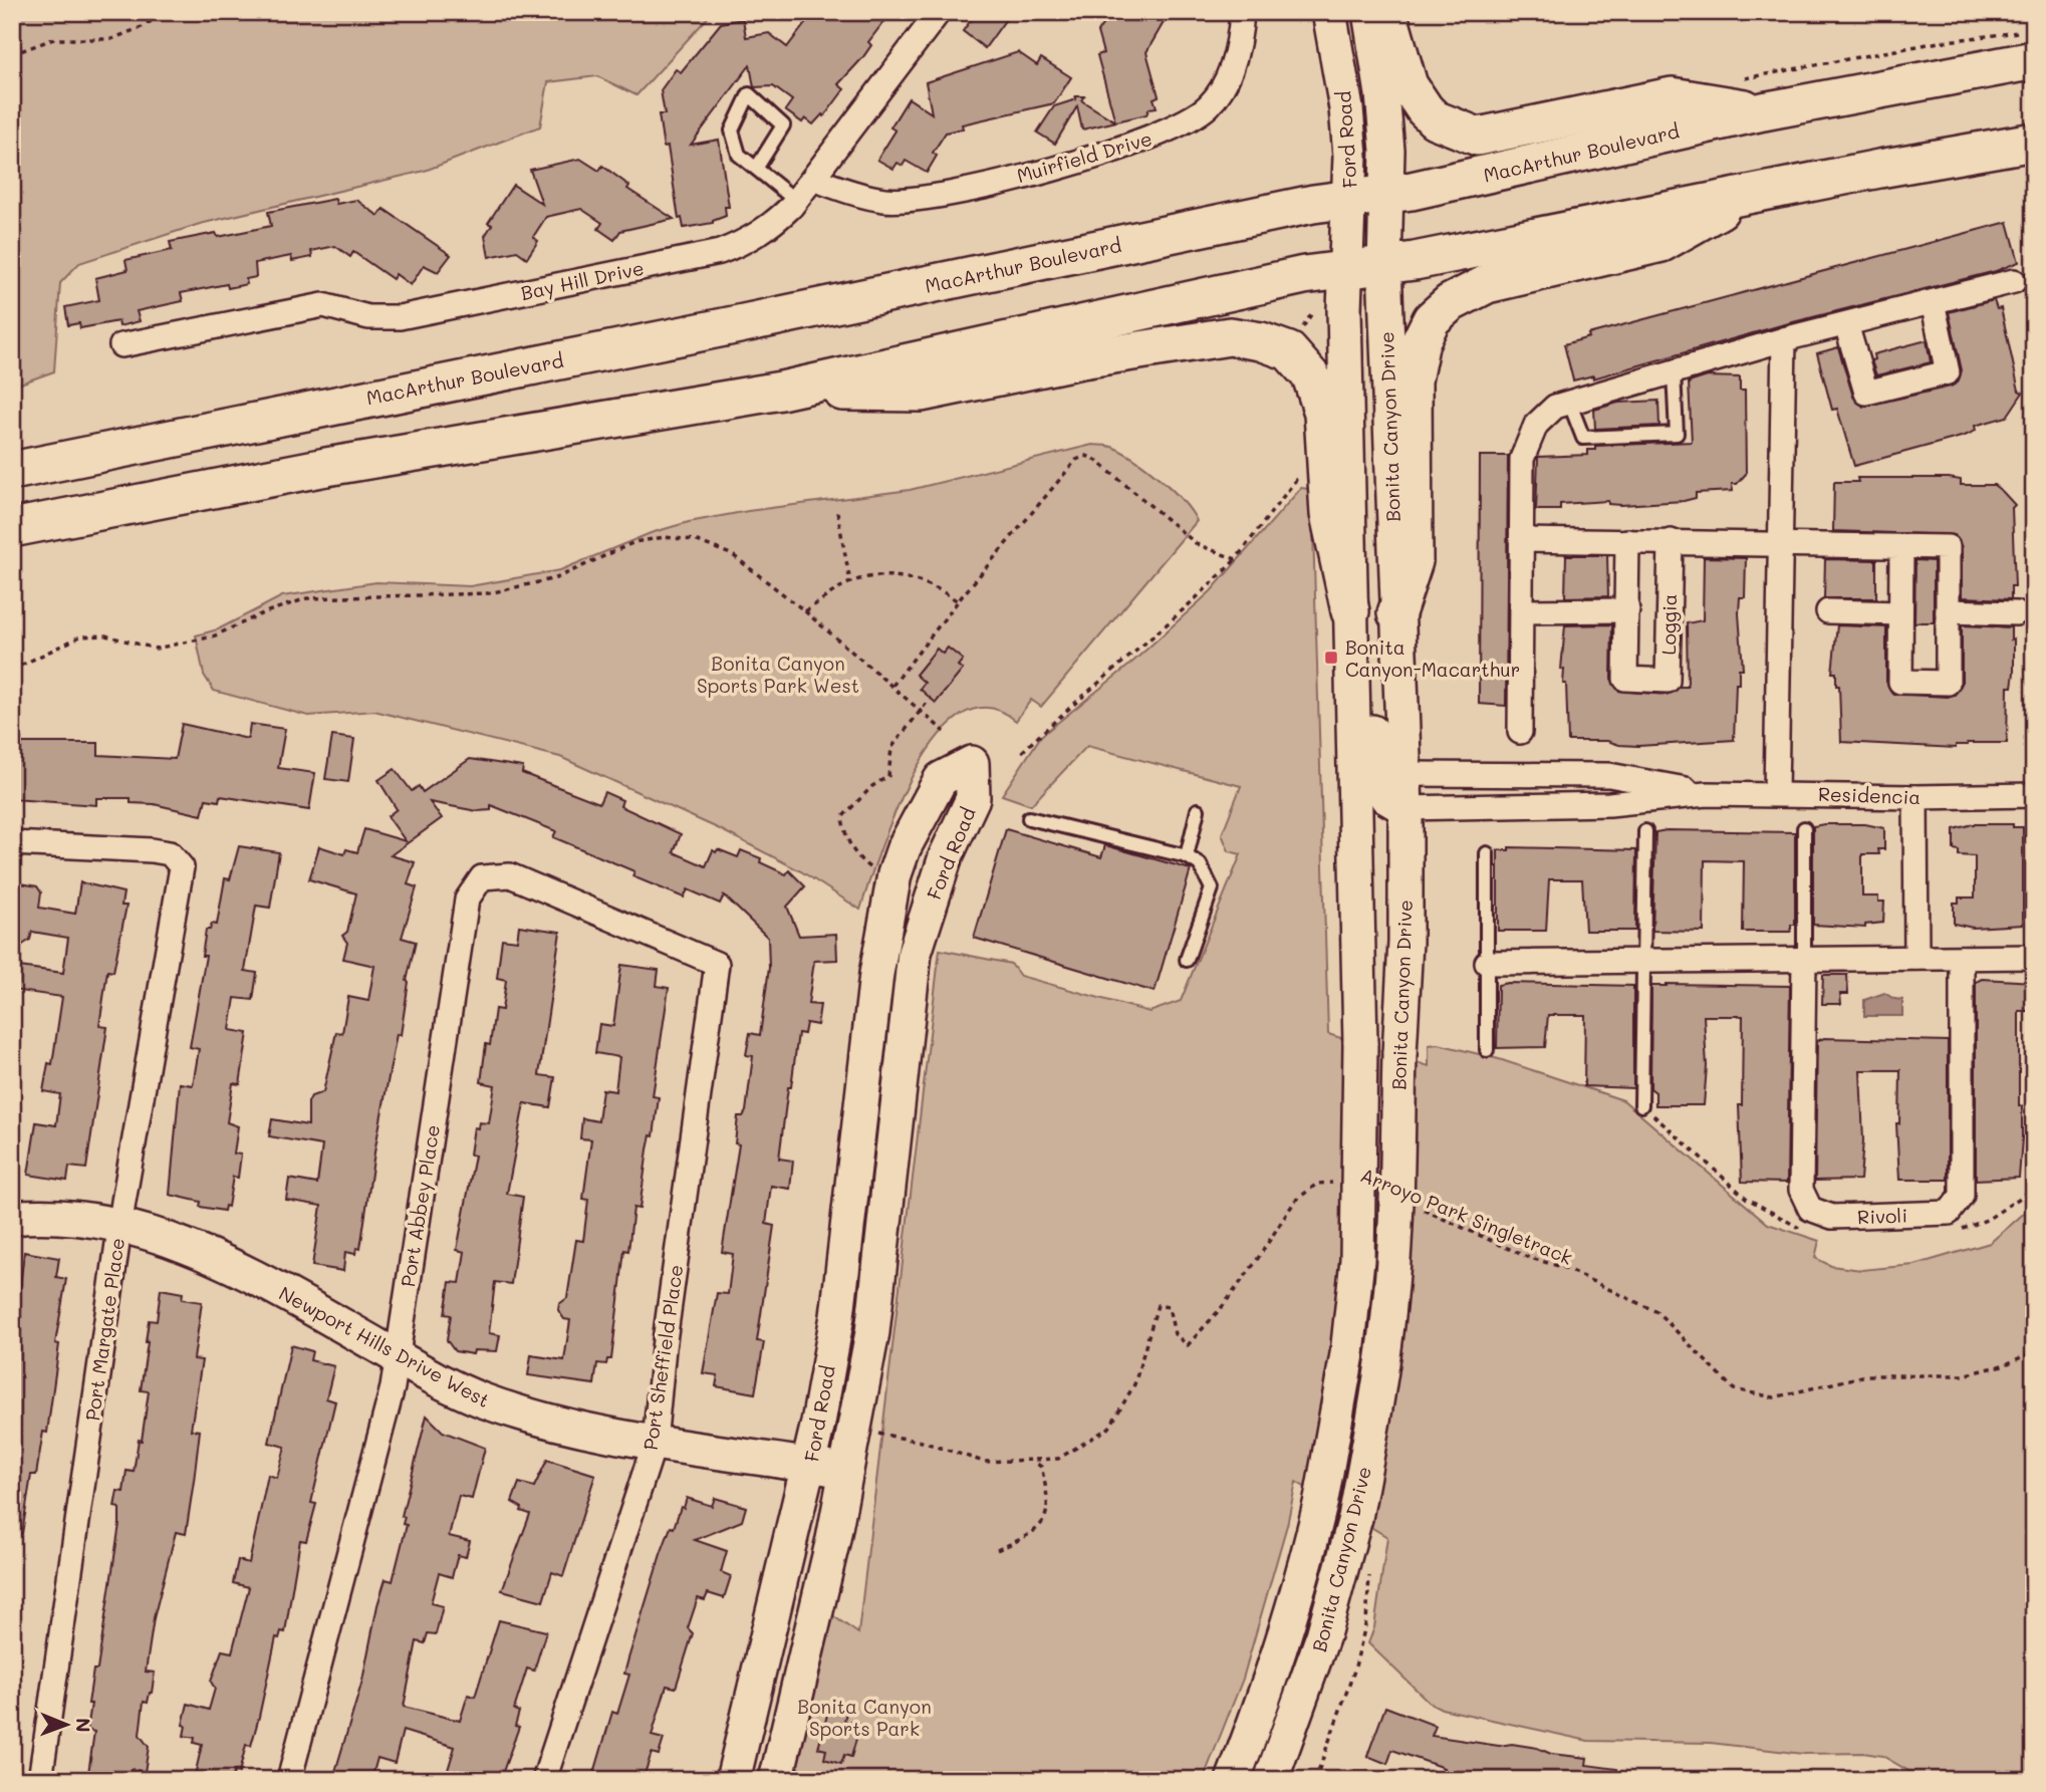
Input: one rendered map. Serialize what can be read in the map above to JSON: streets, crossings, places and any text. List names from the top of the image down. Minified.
{"streets":{"main road":["Ford Road","MacArthur Boulevard","Bonita Canyon Drive","Newport Hills Drive West"],"street":["Muirfield Drive","Bay Hill Drive","Loggia","Residencia","Port Abbey Place","Rivoli","Port Margate Place","Port Sheffield Place"],"path":["Arroyo Park Singletrack"]},"crossings":[["Ford Road","MacArthur Boulevard"],["Ford Road","Bonita Canyon Drive"],["Ford Road","Newport Hills Drive West"],["MacArthur Boulevard","Bonita Canyon Drive"],["Muirfield Drive","Bay Hill Drive"],["Bonita Canyon Drive","Residencia"],["Port Abbey Place","Newport Hills Drive West"],["Port Abbey Place","Port Sheffield Place"],["Port Margate Place","Newport Hills Drive West"],["Newport Hills Drive West","Port Sheffield Place"]],"parks":["Bonita Canyon Sports Park West","Bonita Canyon Sports Park"],"places":{"transit":["Bonita Canyon-Macarthur"]},"north":"right"}
